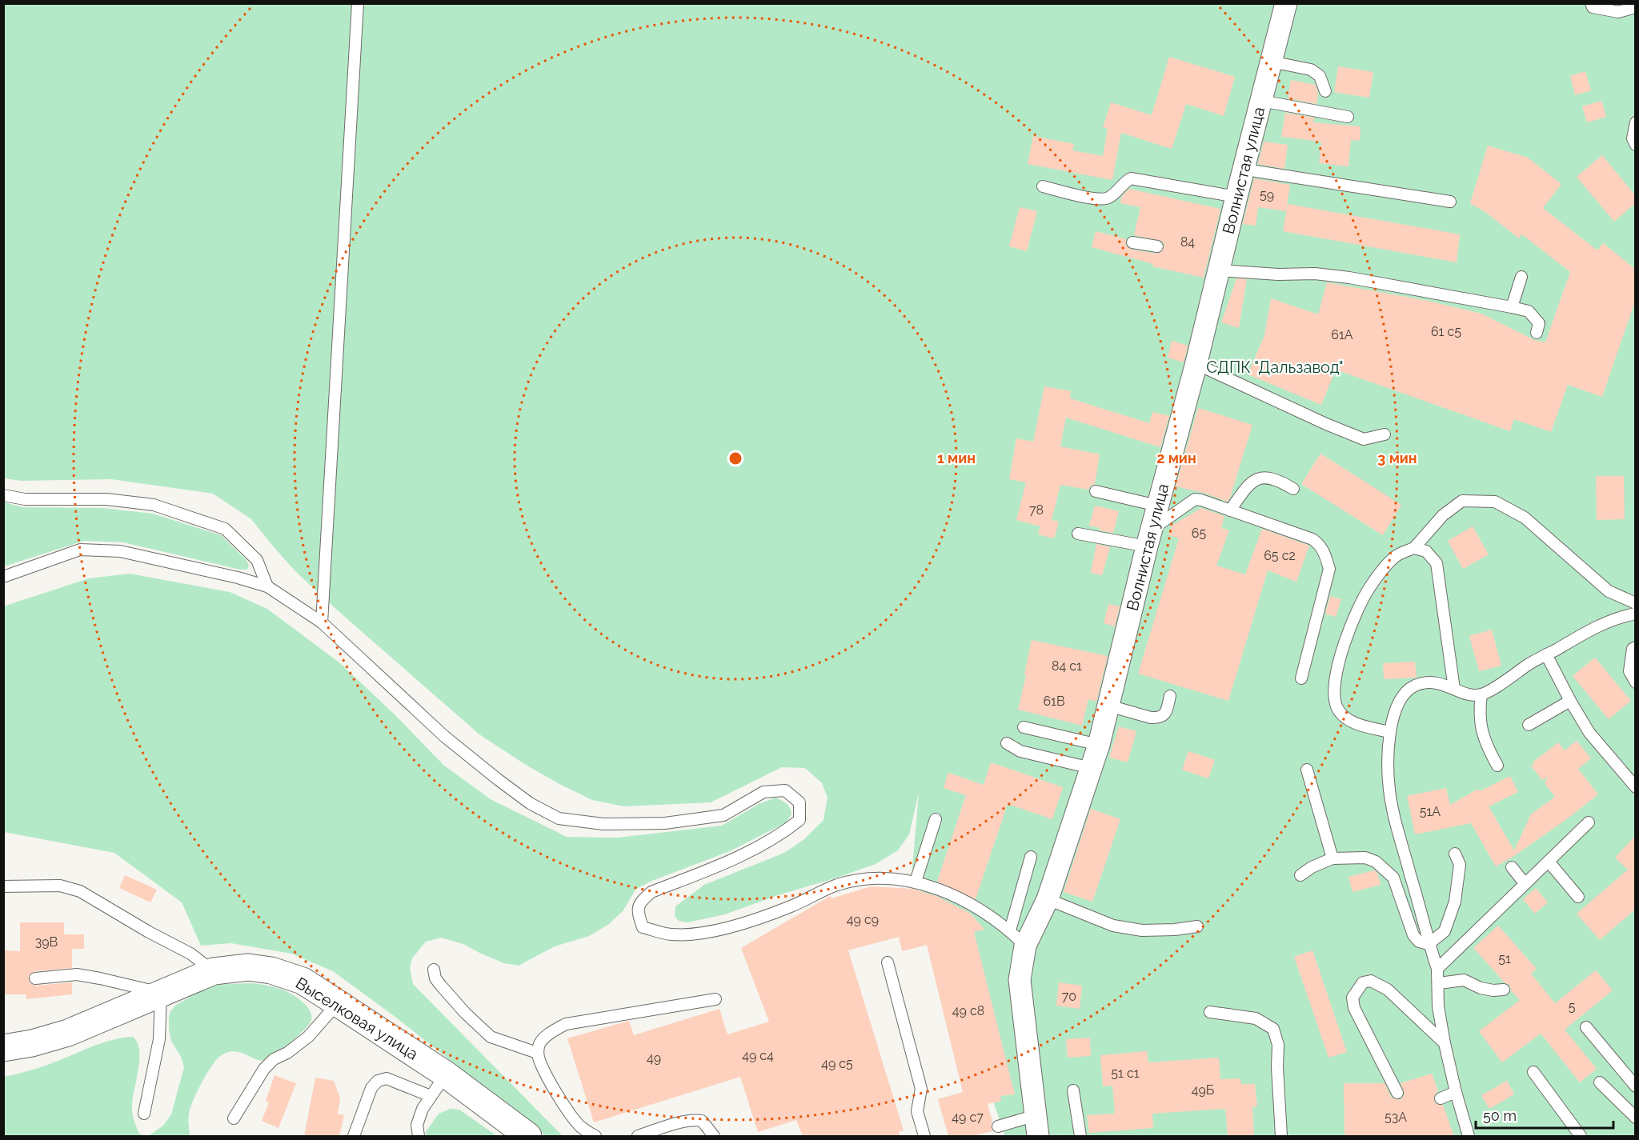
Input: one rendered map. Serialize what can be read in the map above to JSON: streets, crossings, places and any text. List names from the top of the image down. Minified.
{"streets":{"street":["Волнистая улица","Выселковая улица"]},"parks":["СДПК \"Дальзавод\""],"house_numbers":["59","84","61 с5","61А","78","65","65 с2","84 с1","61В","51А","49 с9","39В","51","70","5","49 с8","49 с4","49","49 с5","51 с1","49Б","49 с7","53А"],"scale_bar":"50 m","rings":["1 мин","2 мин","3 мин"]}
